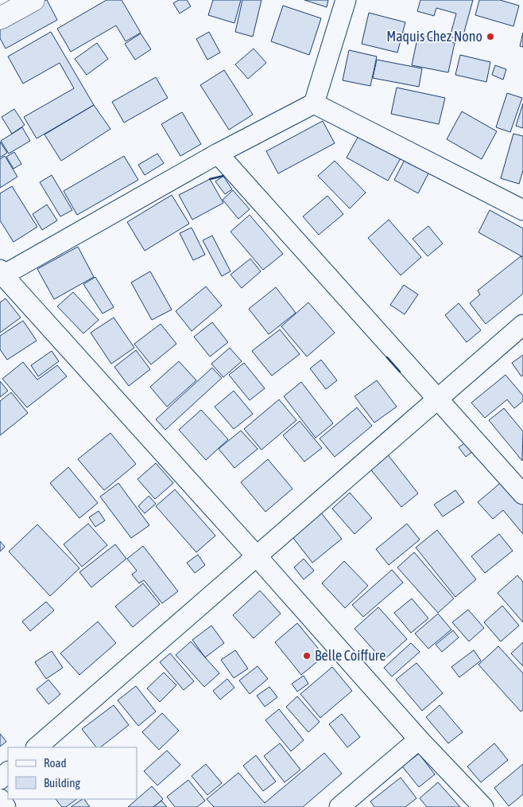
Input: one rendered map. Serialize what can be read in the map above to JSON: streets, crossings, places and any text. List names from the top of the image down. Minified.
{"places":["Maquis Chez Nono","Belle Coiffure"],"legend":["Road","Building"]}
